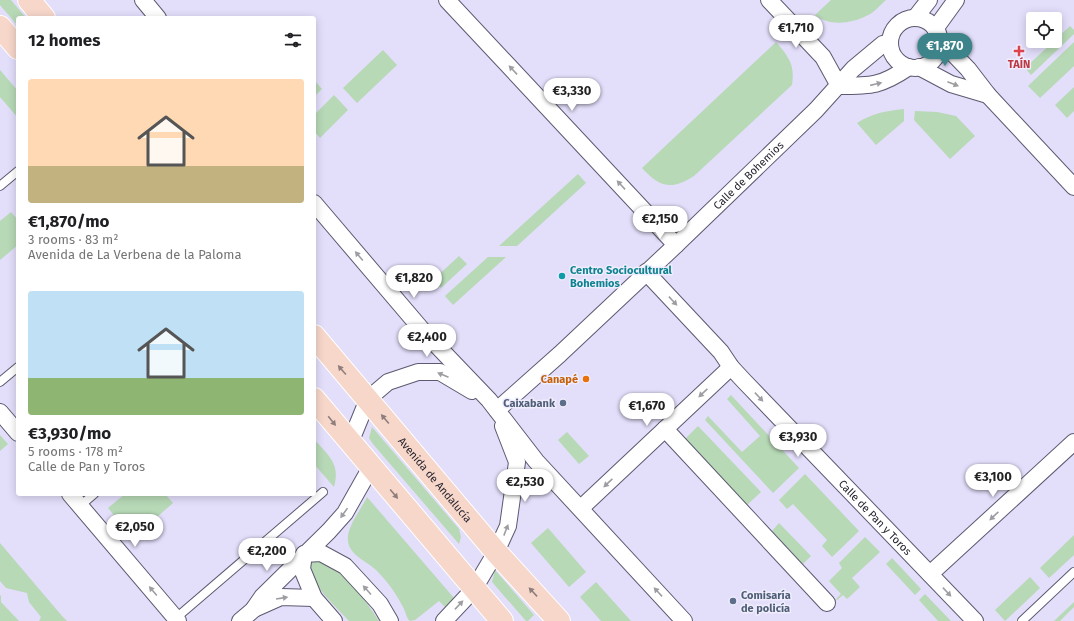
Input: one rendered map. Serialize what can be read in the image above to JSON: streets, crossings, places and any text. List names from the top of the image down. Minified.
{"streets":{"main road":["Avenida de Andalucía"],"street":["Calle de Bohemios","Calle de Pan y Toros"]},"crossings":[["Calle de Bohemios","Calle de Pan y Toros"]],"places":{"health":["TAÍN"],"other":["Centro Sociocultural Bohemios","Canapé","Caixabank","Comisaría de policía"]},"page":{"price":["€1,710","€1,870","€3,330","€2,150","€1,820","€2,400","€1,670","€3,930","€3,100","€2,530","€2,050","€2,200"],"heading":"12 homes","list":[{"name":"€1,870/mo","note":"3 rooms · 83 m² · Avenida de La Verbena de la Paloma"},{"name":"€3,930/mo","note":"5 rooms · 178 m² · Calle de Pan y Toros"}]}}
